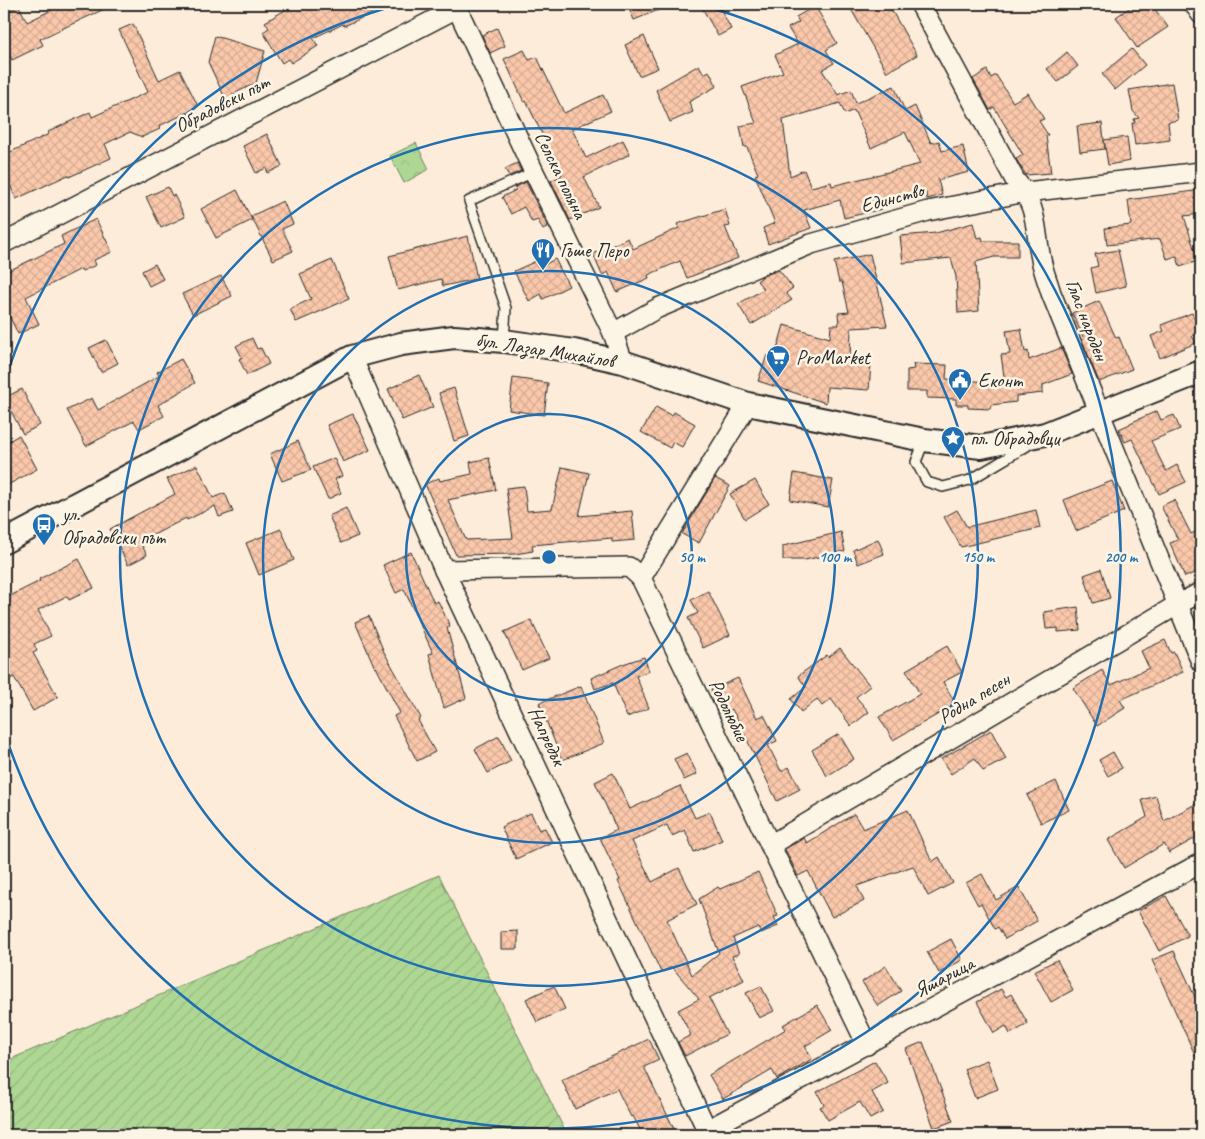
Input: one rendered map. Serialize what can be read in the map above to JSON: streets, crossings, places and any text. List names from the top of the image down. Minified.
{"streets":{"street":["Обрадовски път","Селска поляна","Единство","Глас народен","бул. Лазар Михайлов","Родна песен","Родолюбие","Напредък","Яшарица"]},"crossings":[["Обрадовски път","Селска поляна"],["Селска поляна","Единство"],["Селска поляна","бул. Лазар Михайлов"],["Единство","Глас народен"],["Глас народен","бул. Лазар Михайлов"],["Глас народен","Родна песен"],["бул. Лазар Михайлов","Напредък"],["Родна песен","Родолюбие"],["Родолюбие","Яшарица"],["Напредък","Яшарица"]],"places":{"restaurant":["Гъше Перо"],"supermarket":["ProMarket"],"public building":["Еконт"],"place":["пл. Обрадовци"],"bus stop":["ул. Обрадовски път"]},"rings":["50 m","100 m","150 m","200 m"]}
